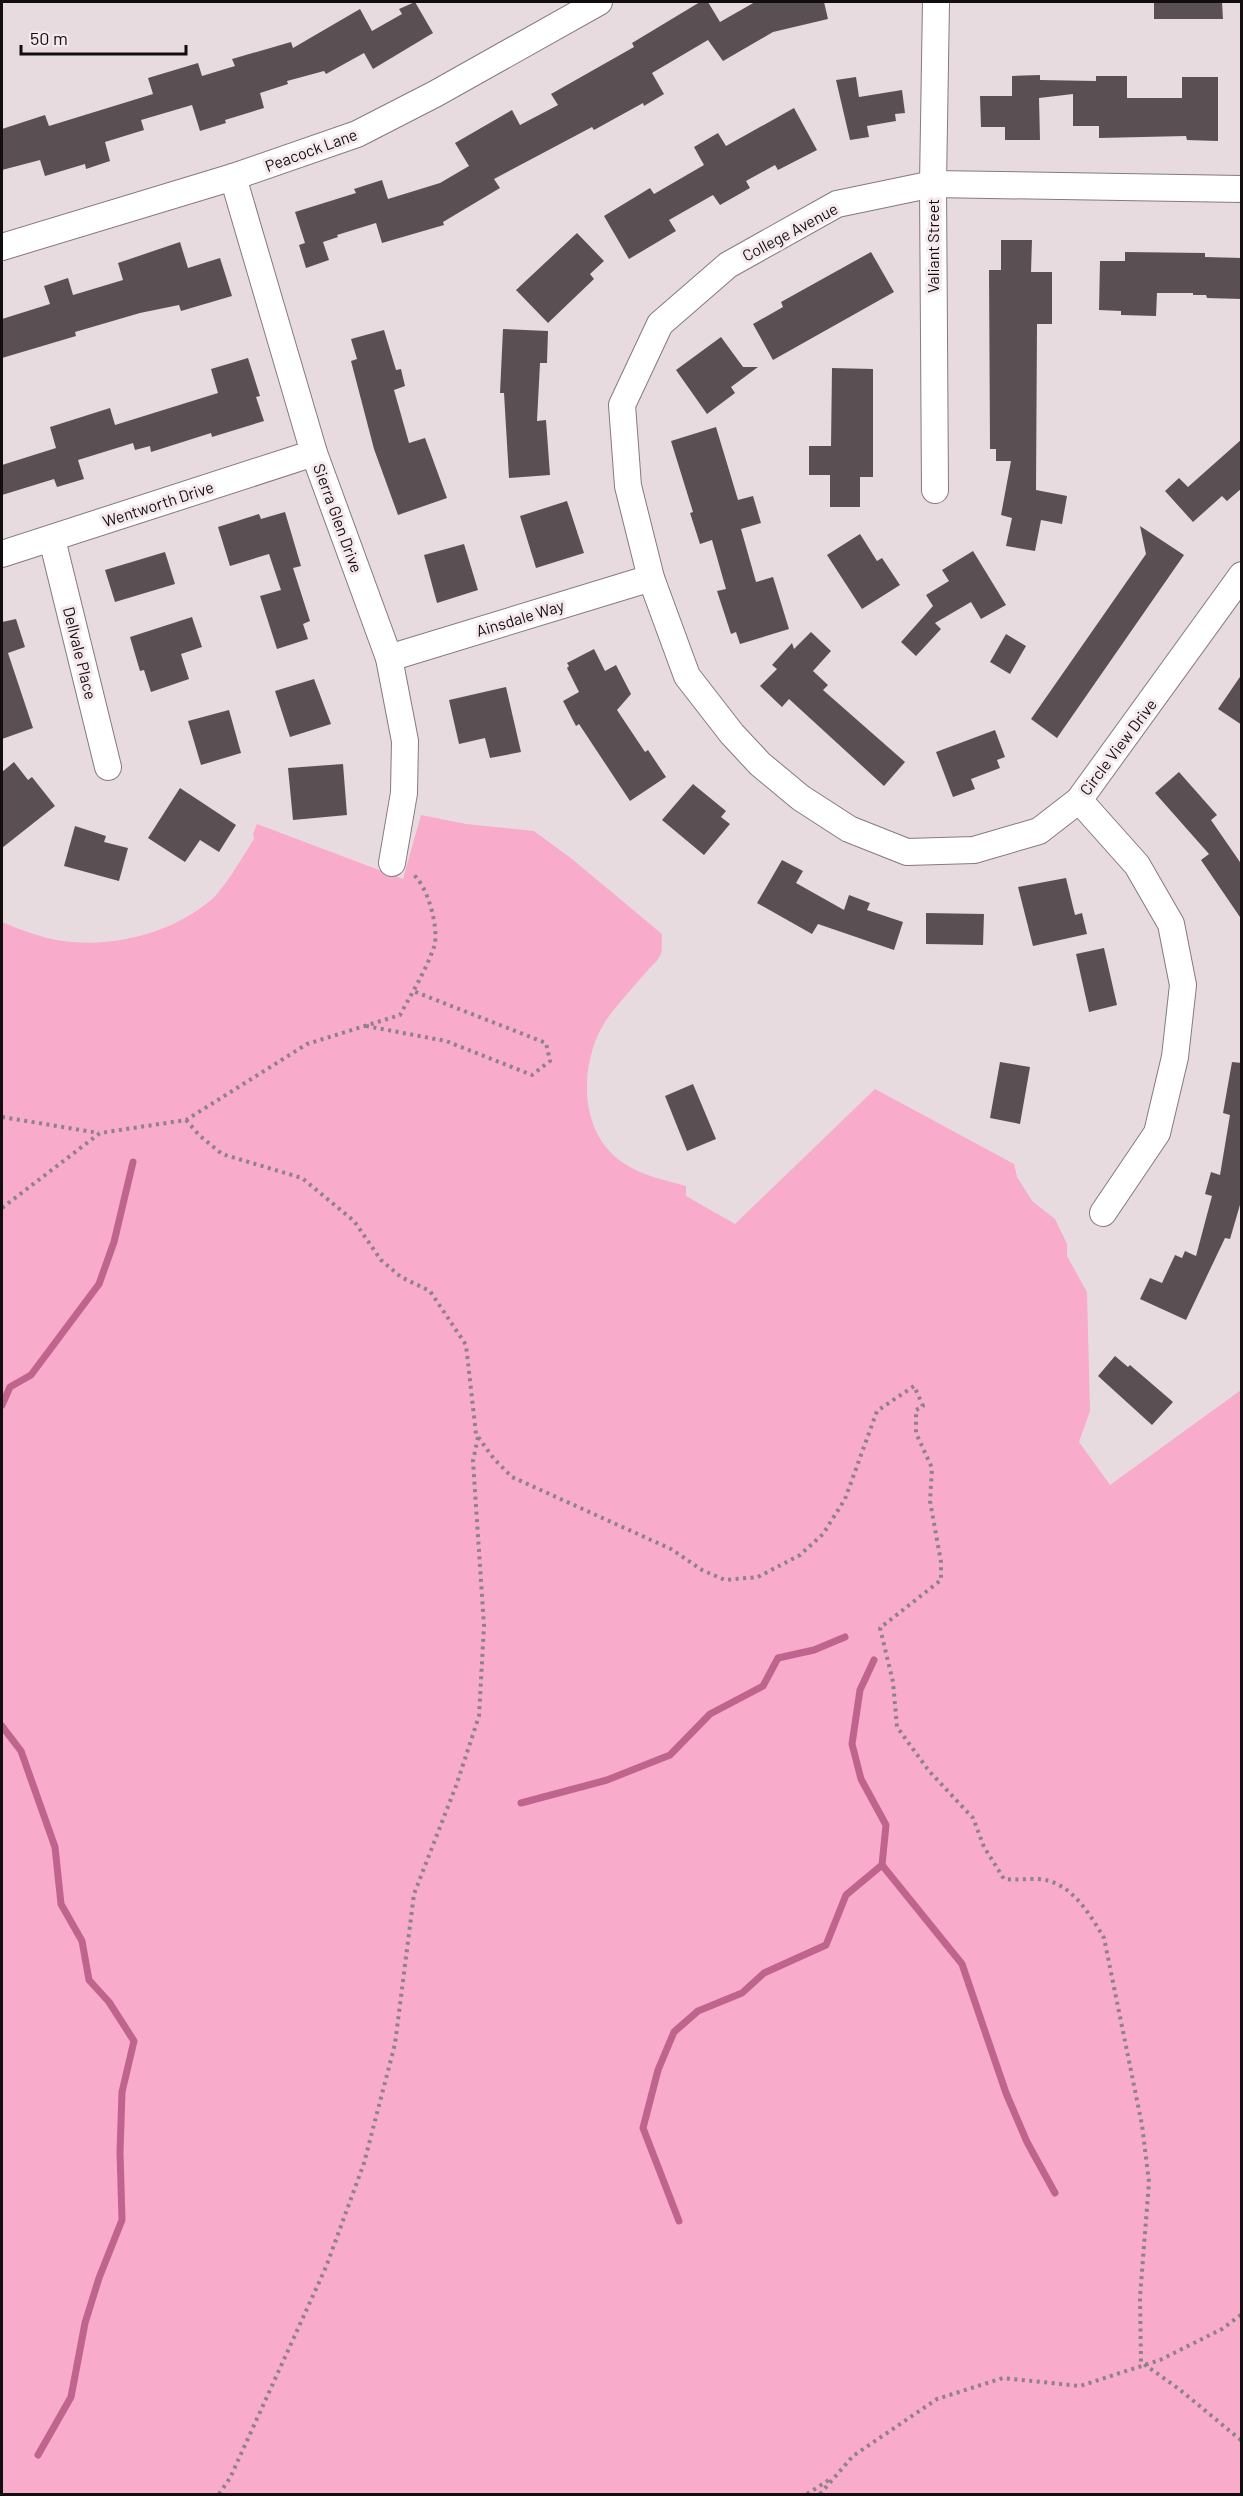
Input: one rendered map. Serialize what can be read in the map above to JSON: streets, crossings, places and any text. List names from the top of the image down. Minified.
{"streets":{"street":["Peacock Lane","College Avenue","Valiant Street","Wentworth Drive","Sierra Glen Drive","Ainsdale Way","Dellvale Place","Circle View Drive"]},"crossings":[["Peacock Lane","Sierra Glen Drive"],["College Avenue","Valiant Street"],["College Avenue","Ainsdale Way"],["College Avenue","Circle View Drive"],["Wentworth Drive","Sierra Glen Drive"],["Wentworth Drive","Dellvale Place"],["Sierra Glen Drive","Ainsdale Way"],["Ainsdale Way","Circle View Drive"]],"scale_bar":"50 m"}
